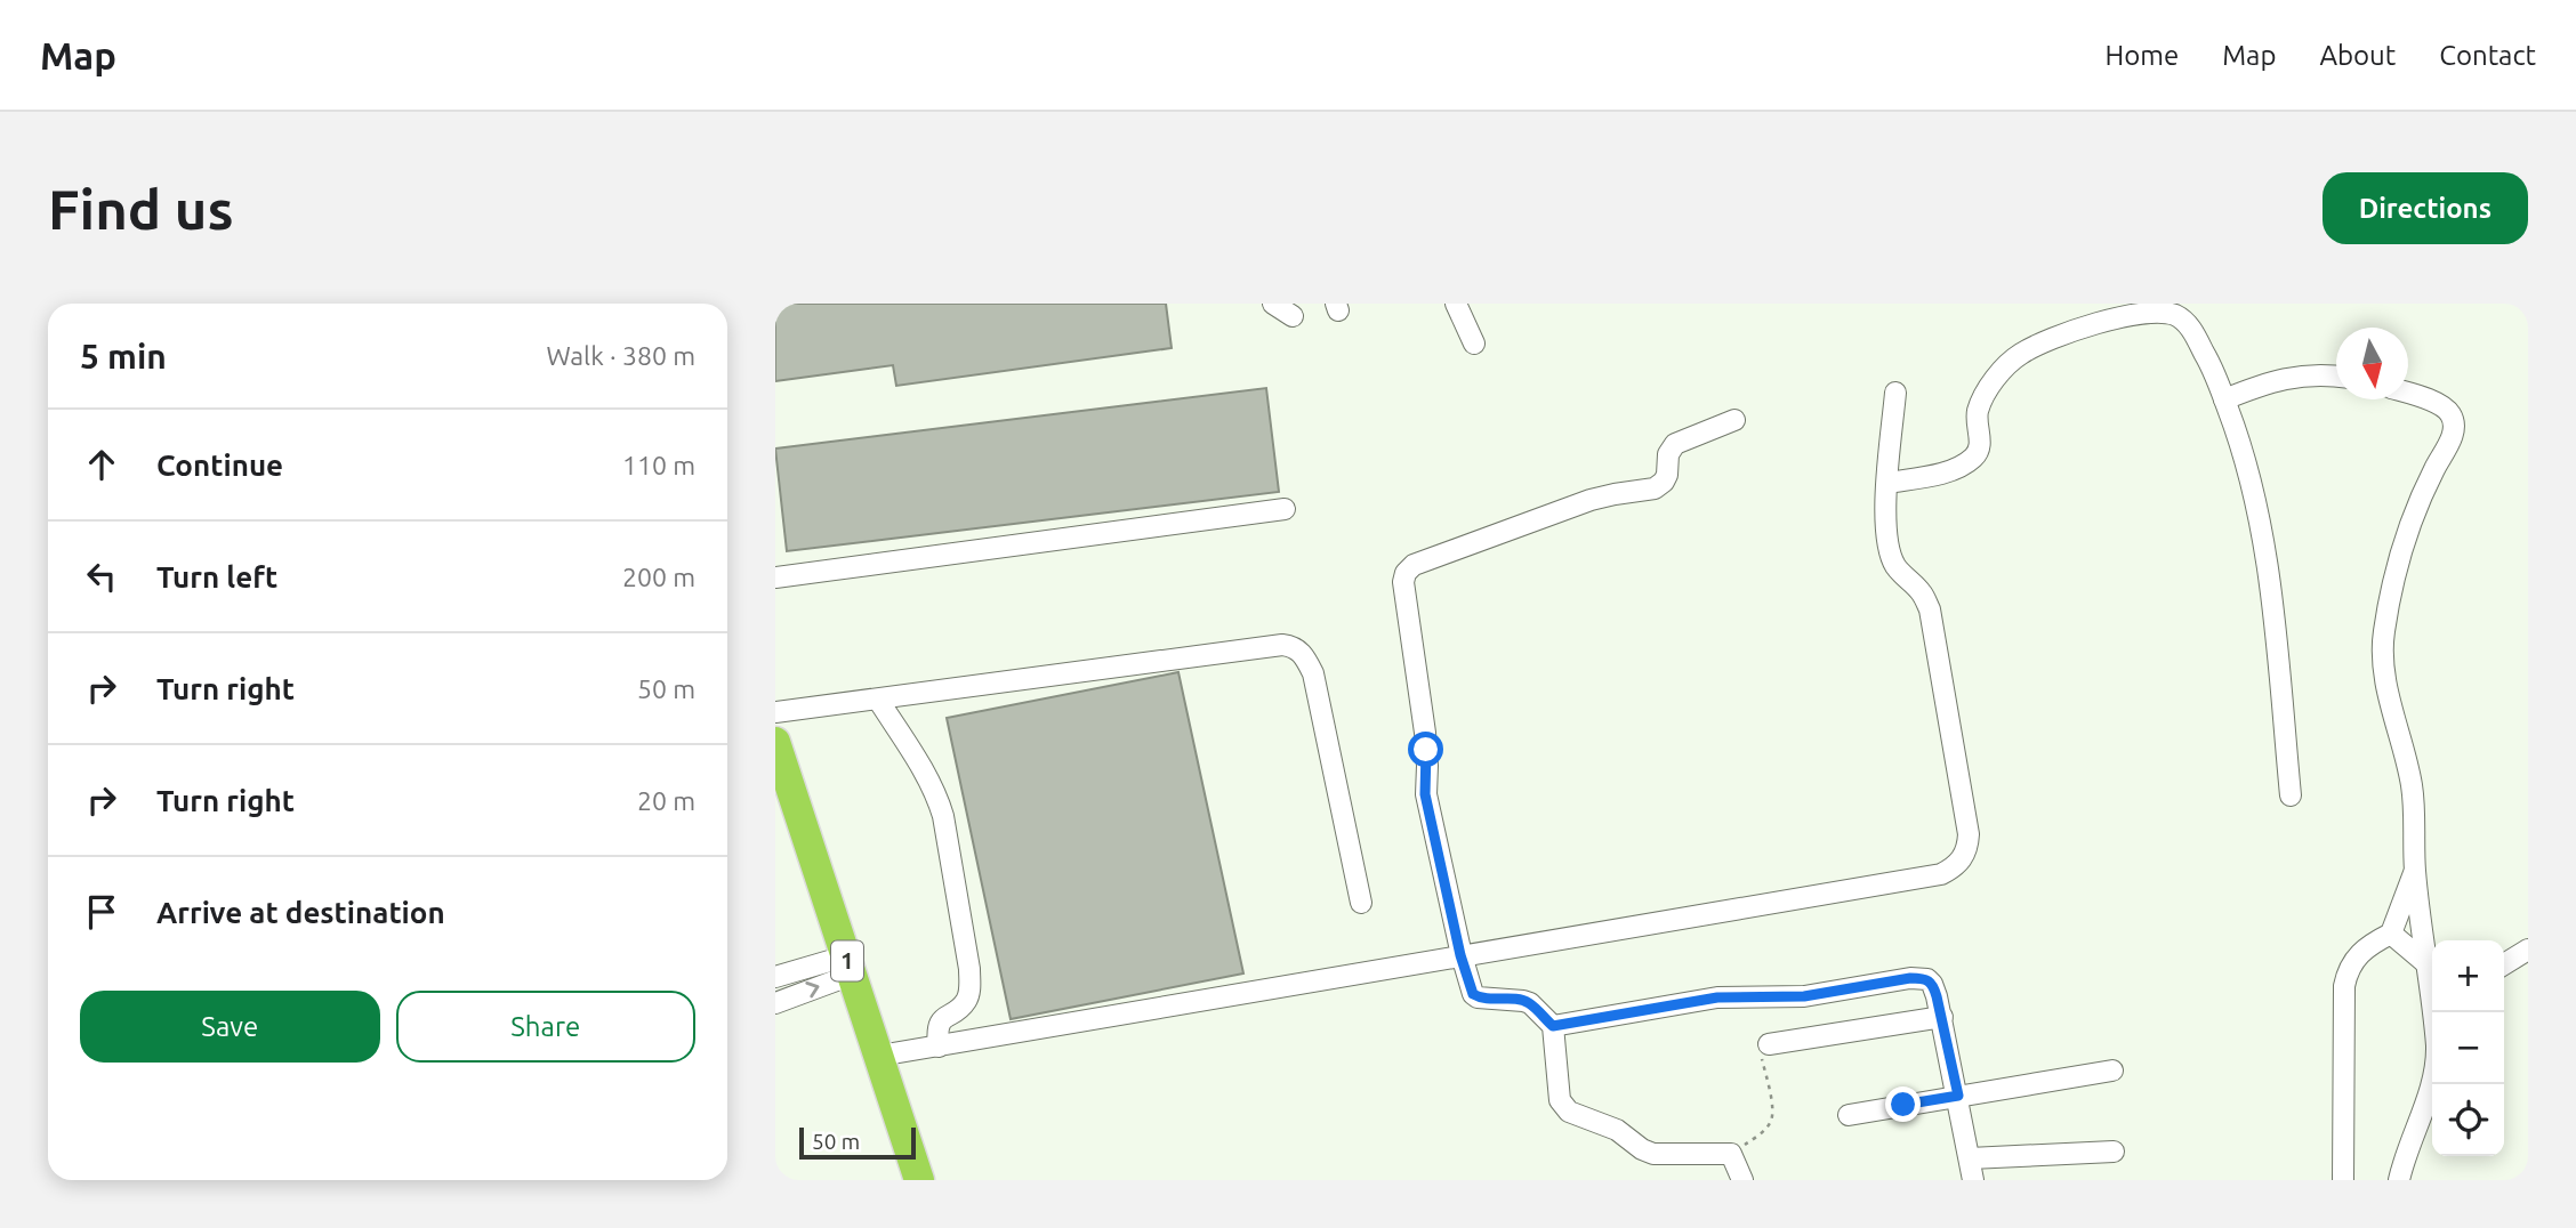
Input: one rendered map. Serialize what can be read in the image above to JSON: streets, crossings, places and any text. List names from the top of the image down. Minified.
{"streets":{"highway":["1"]},"scale_bar":"50 m","north":"bottom","page":{"header":"Map","nav":["Home","Map","About","Contact"],"buttons":["Directions",["Save","Share"]],"title":"Find us","heading":["5 min","Walk · 380 m"],"list":[["Continue","110 m"],["Turn left","200 m"],["Turn right","50 m"],["Turn right","20 m"],"Arrive at destination"],"map_buttons":["+","−"],"scale":"50 m"}}
